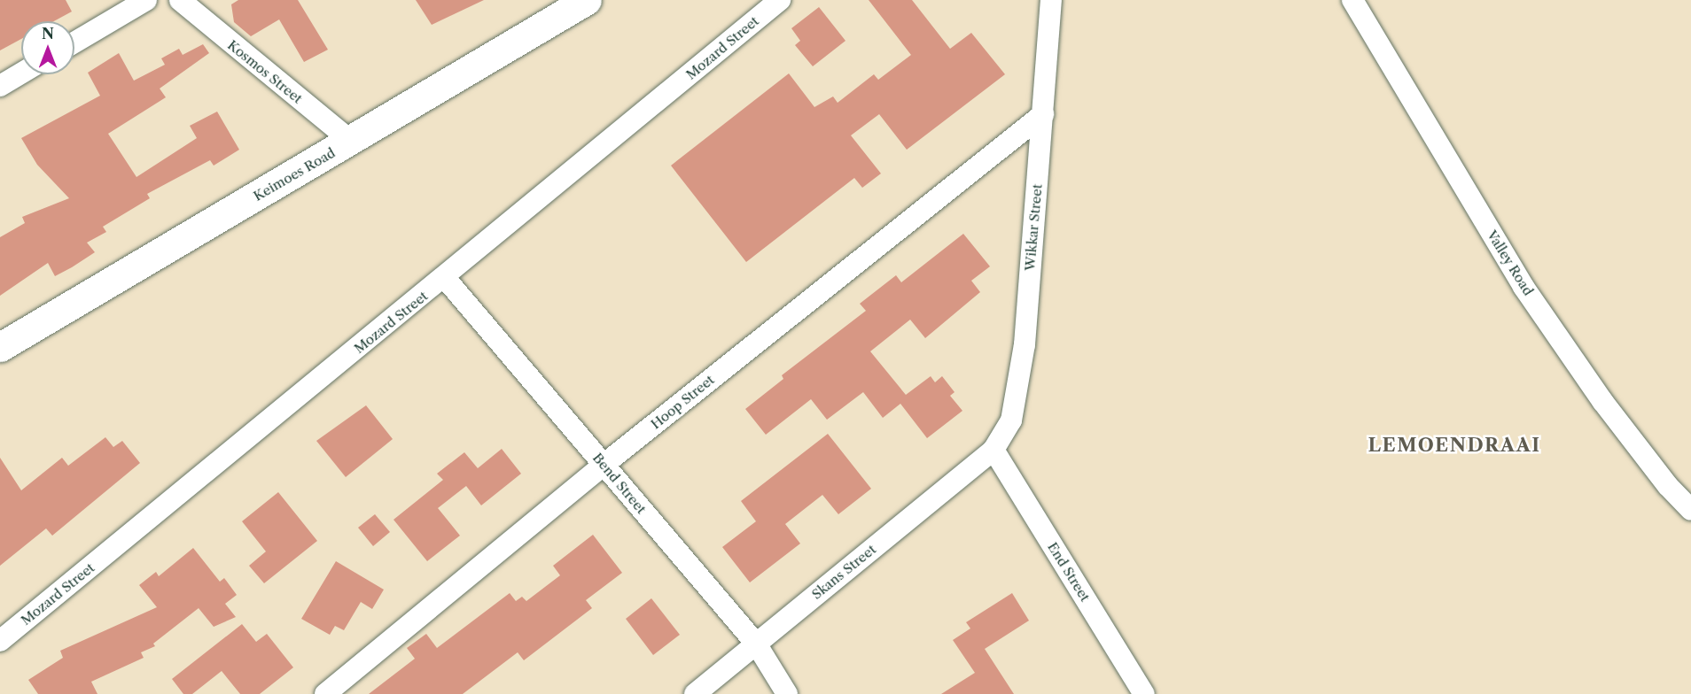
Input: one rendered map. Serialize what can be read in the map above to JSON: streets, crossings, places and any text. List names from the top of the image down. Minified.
{"streets":{"street":["Mozard Street","Kosmos Street","Keimoes Road","Wikkar Street","Valley Road","Hoop Street","Bend Street","Skans Street","End Street"]},"crossings":[["Mozard Street","Bend Street"],["Kosmos Street","Keimoes Road"],["Wikkar Street","Hoop Street"],["Wikkar Street","Skans Street"],["Wikkar Street","End Street"],["Hoop Street","Bend Street"],["Bend Street","Skans Street"],["Skans Street","End Street"]],"districts":["LEMOENDRAAI"],"north":"top"}
